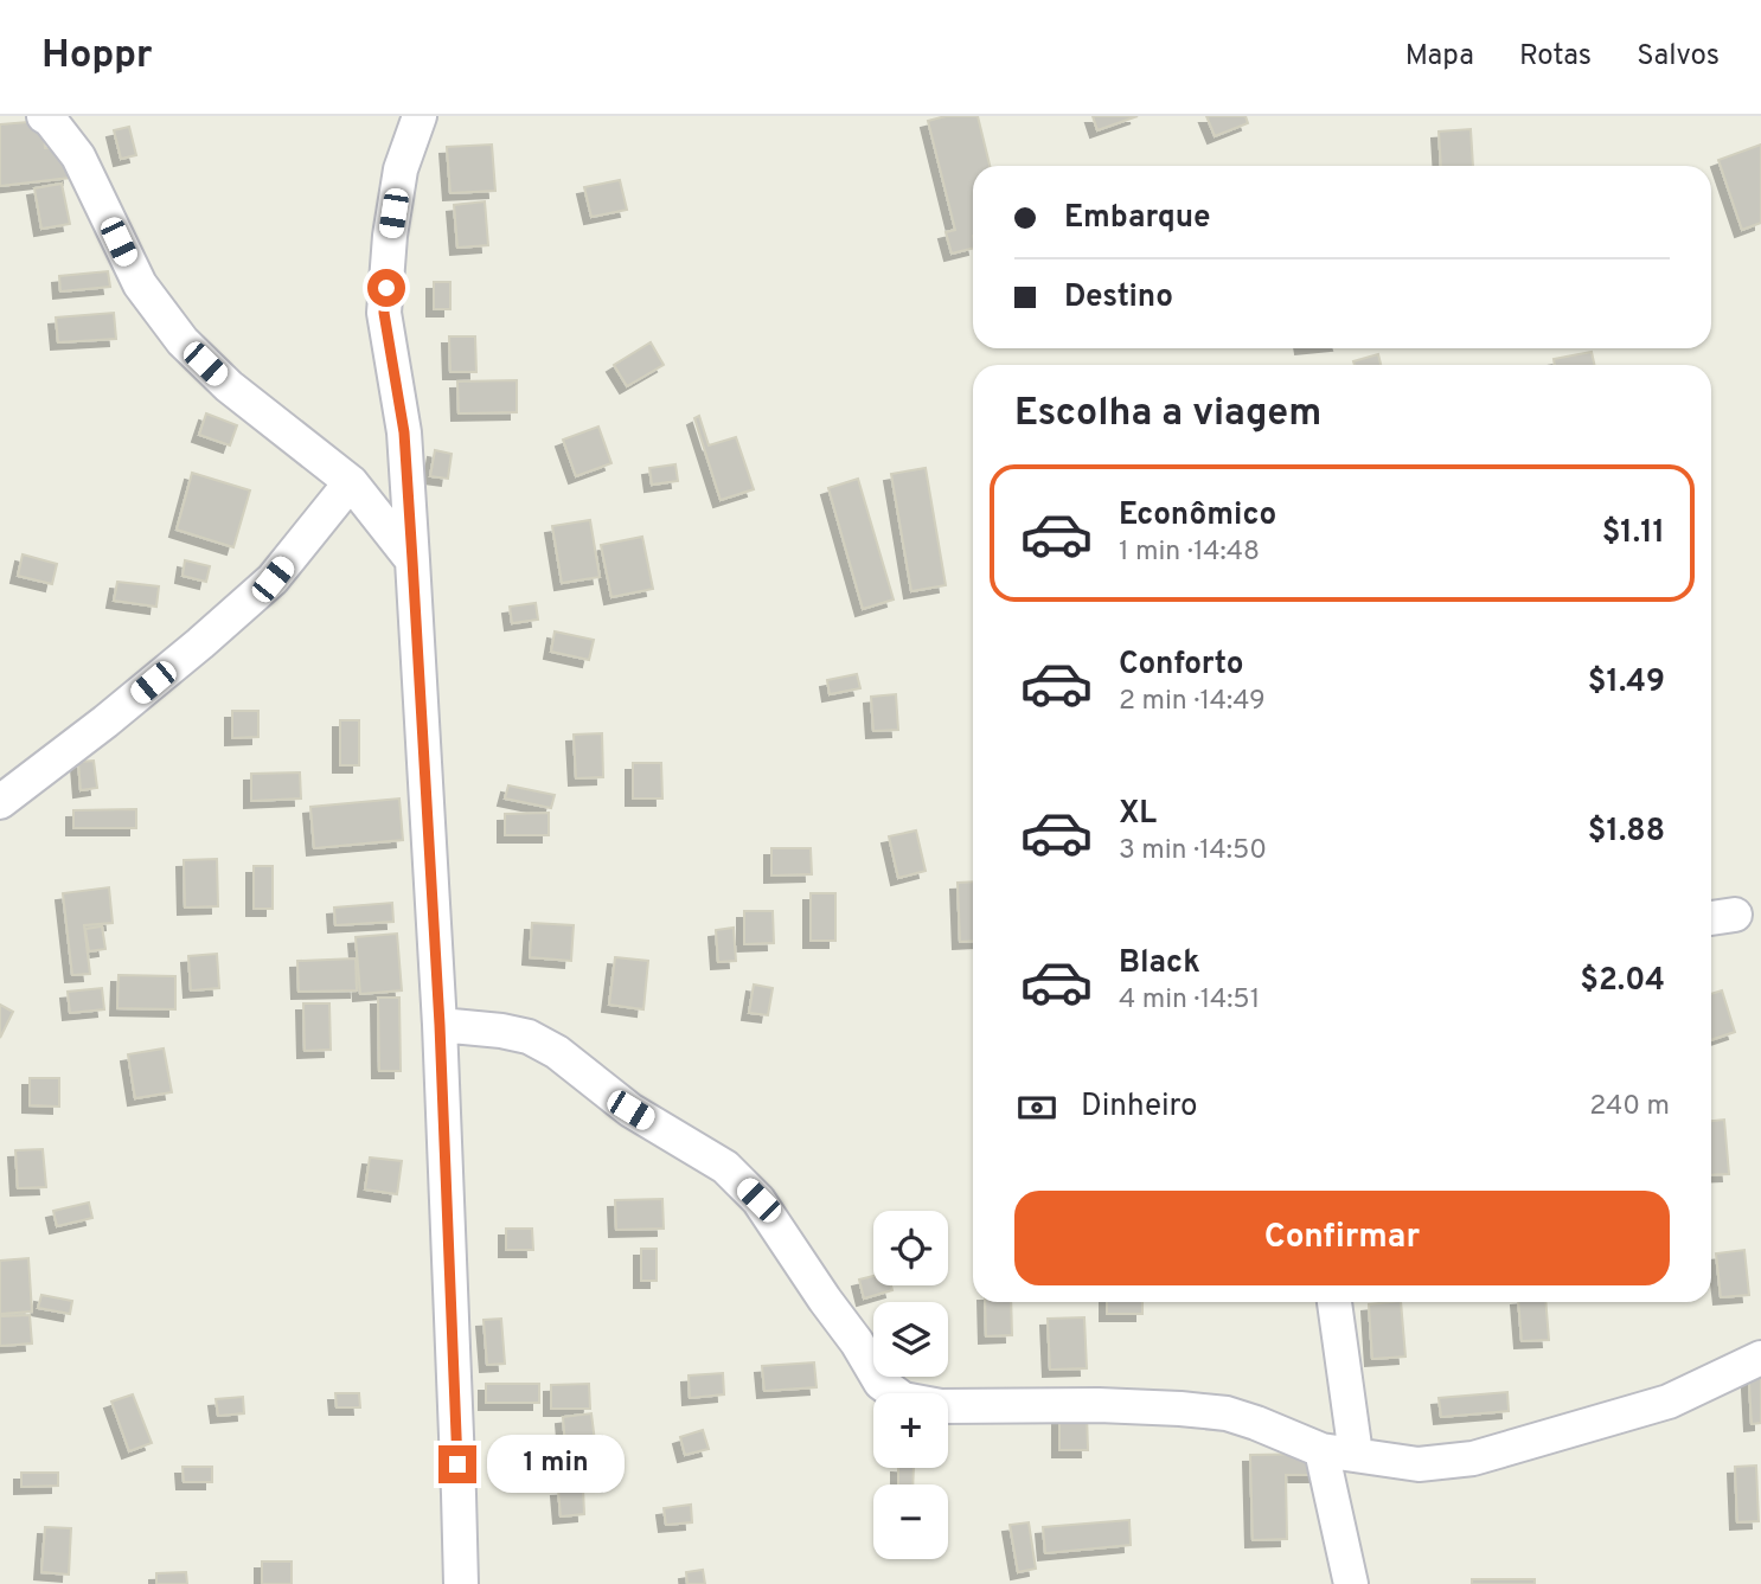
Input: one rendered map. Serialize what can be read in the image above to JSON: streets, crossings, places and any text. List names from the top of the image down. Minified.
{"page":{"header":"Hoppr","nav":["Mapa","Rotas","Salvos"],"banner":["Embarque","Destino"],"heading":"Escolha a viagem","list":[{"name":"Econômico","note":"1 min · 14:48","value":"$1.11"},{"name":"Conforto","note":"2 min · 14:49","value":"$1.49"},{"name":"XL","note":"3 min · 14:50","value":"$1.88"},{"name":"Black","note":"4 min · 14:51","value":"$2.04"}],"pay":["Dinheiro","240 m"],"buttons":"Confirmar","map_buttons":["+","−"],"bubble":"1 min"}}
